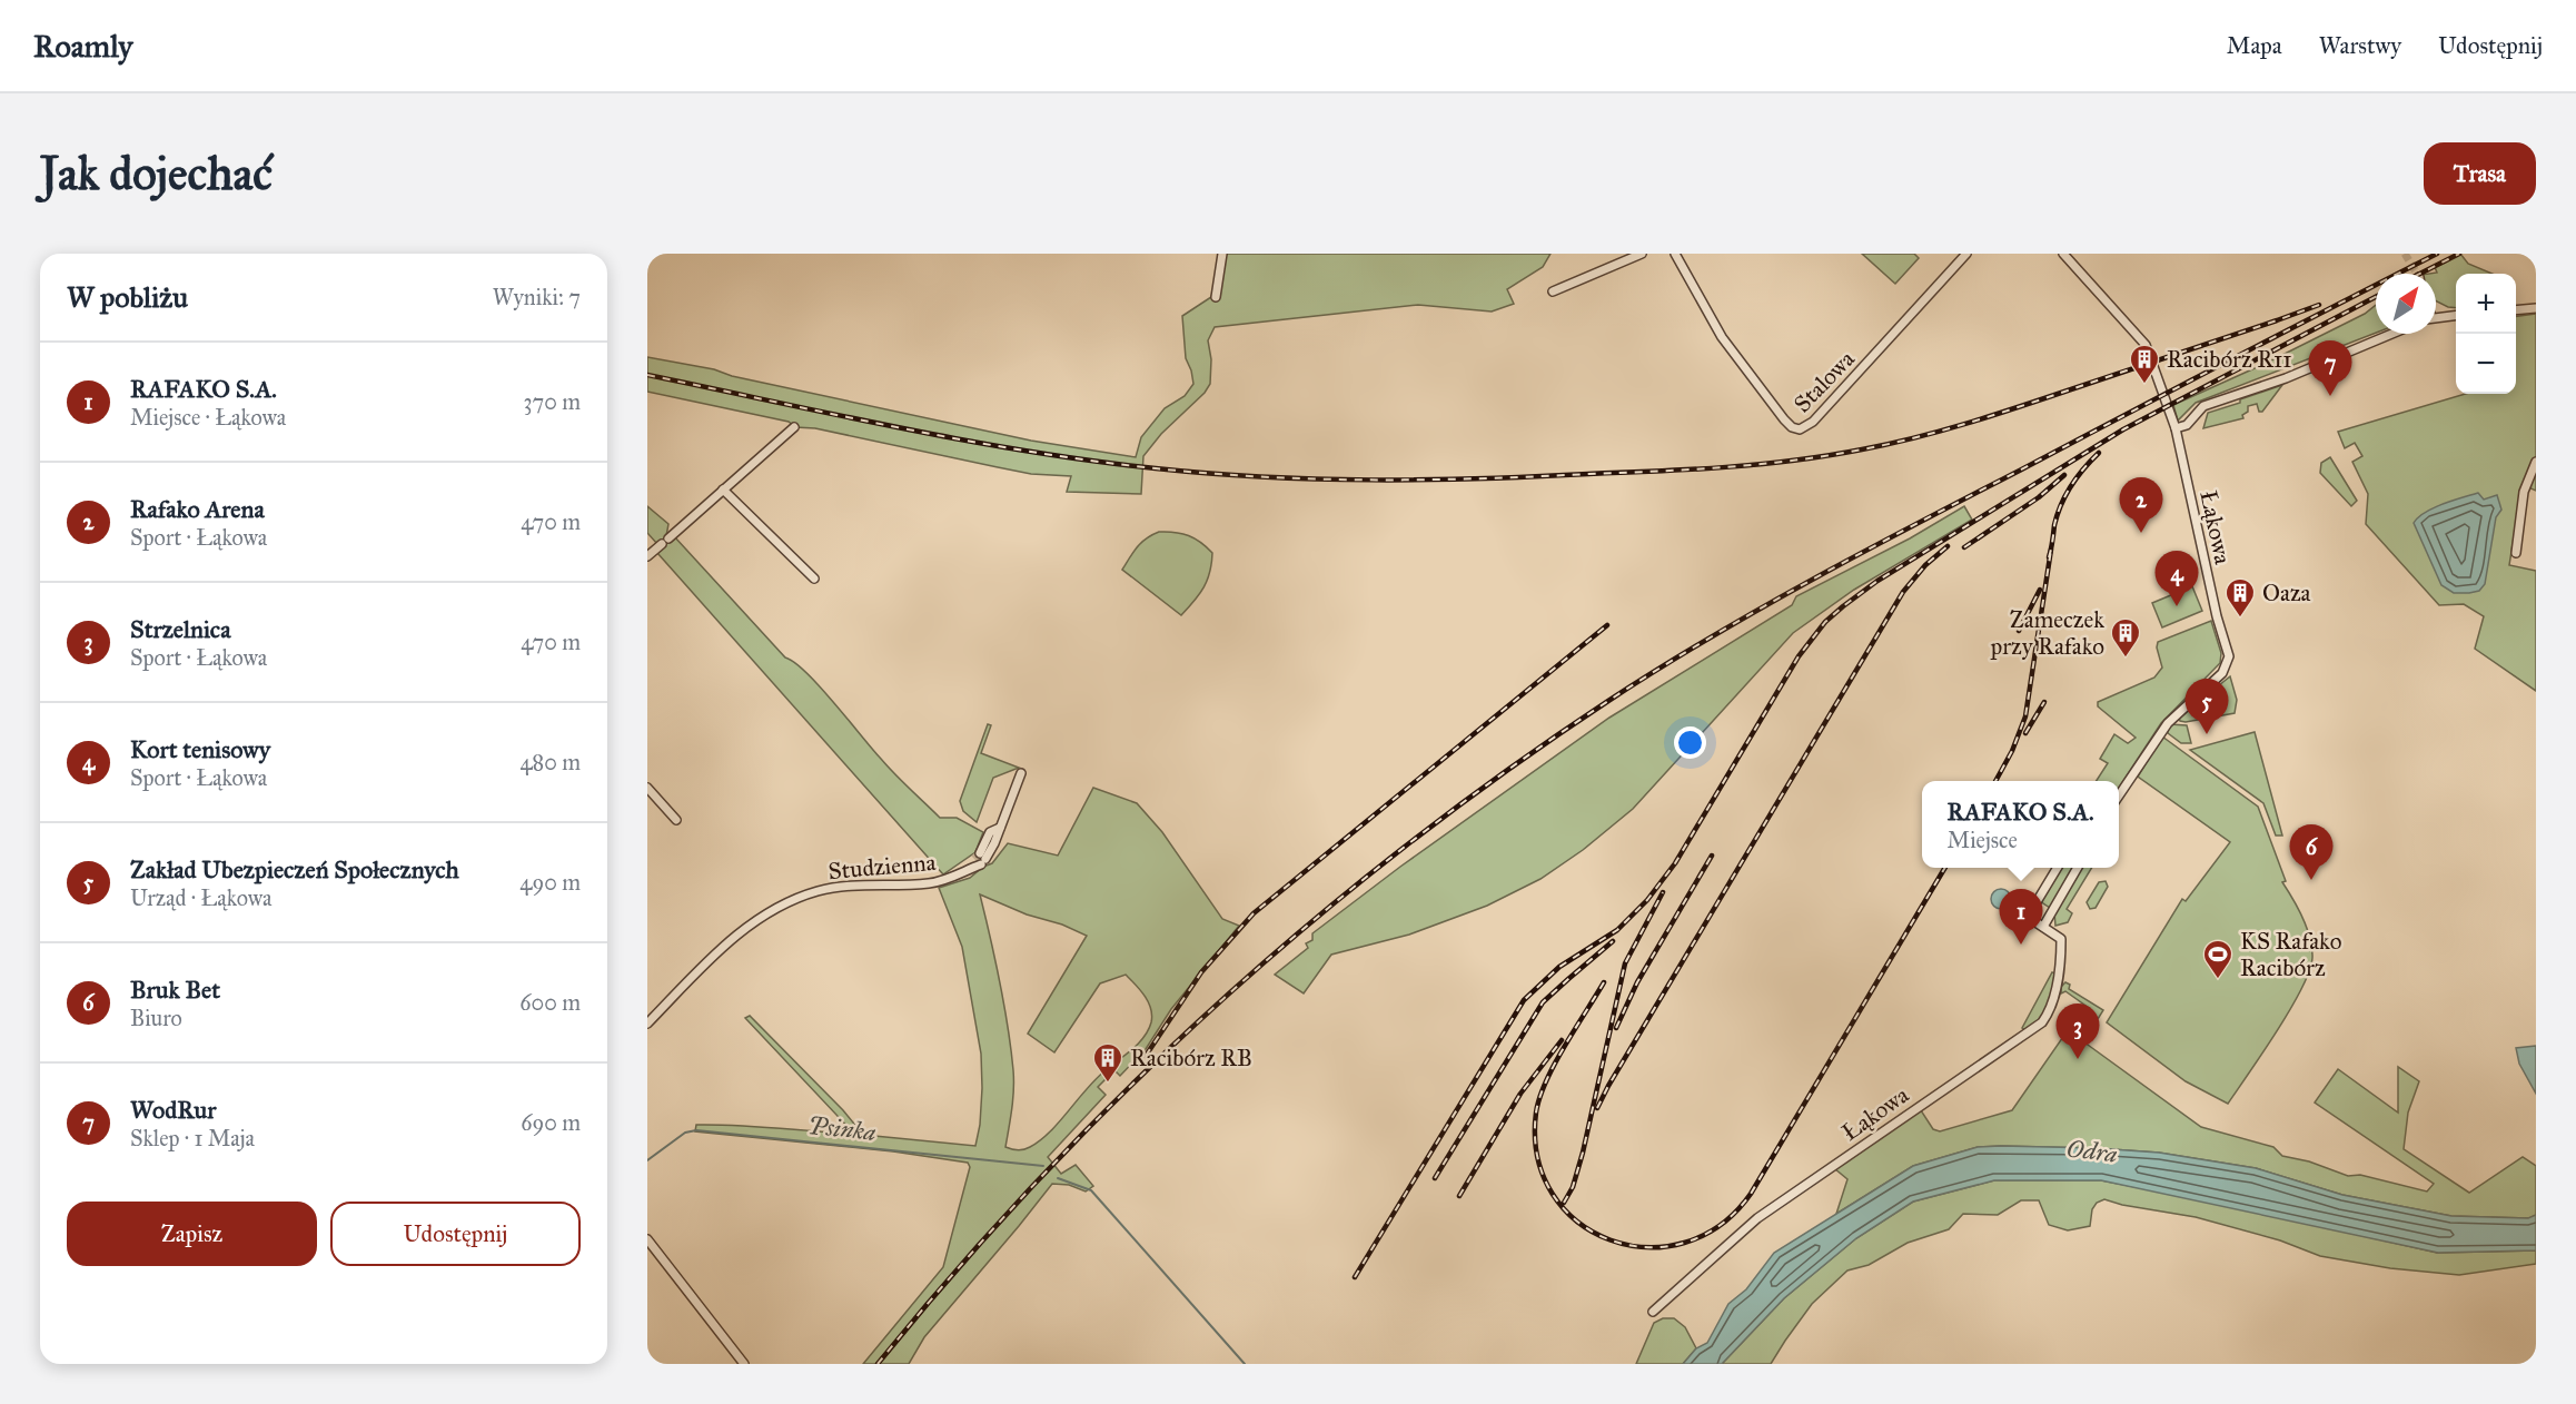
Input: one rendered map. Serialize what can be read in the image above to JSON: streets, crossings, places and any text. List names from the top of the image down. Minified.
{"streets":{"street":["Stalowa","Łąkowa","Studzienna"]},"water":["Psinka","Odra"],"places":{"building":["Racibórz R11","Oaza","Zameczek przy Rafako","Racibórz RB"],"sports":["KS Rafako Racibórz"]},"north":"top right","page":{"header":"Roamly","nav":["Mapa","Warstwy","Udostępnij"],"buttons":["Trasa",["Zapisz","Udostępnij"]],"title":"Jak dojechać","heading":["W pobliżu","Wyniki: 7"],"map_buttons":["+","−"],"list":[{"mark":"1","name":"RAFAKO S.A.","note":"Miejsce · Łąkowa","value":"370 m"},{"mark":"2","name":"Rafako Arena","note":"Sport · Łąkowa","value":"470 m"},{"mark":"3","name":"Strzelnica","note":"Sport · Łąkowa","value":"470 m"},{"mark":"4","name":"Kort tenisowy","note":"Sport · Łąkowa","value":"480 m"},{"mark":"5","name":"Zakład Ubezpieczeń Społecznych","note":"Urząd · Łąkowa","value":"490 m"},{"mark":"6","name":"Bruk Bet","note":"Biuro","value":"600 m"},{"mark":"7","name":"WodRur","note":"Sklep · 1 Maja","value":"690 m"}],"pins":["7","2","4","5","6","1","3"],"popup":["RAFAKO S.A.","Miejsce"]}}
